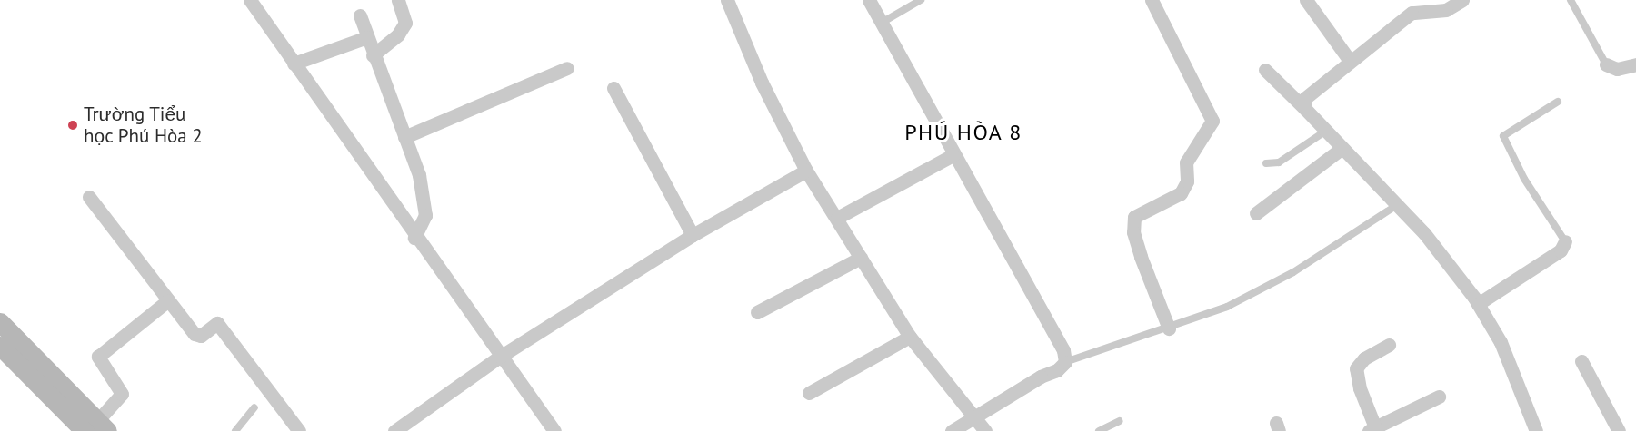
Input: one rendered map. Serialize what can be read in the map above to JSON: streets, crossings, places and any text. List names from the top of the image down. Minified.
{"districts":["PHÚ HÒA 8"],"places":["Trường Tiểu học Phú Hòa 2"]}
